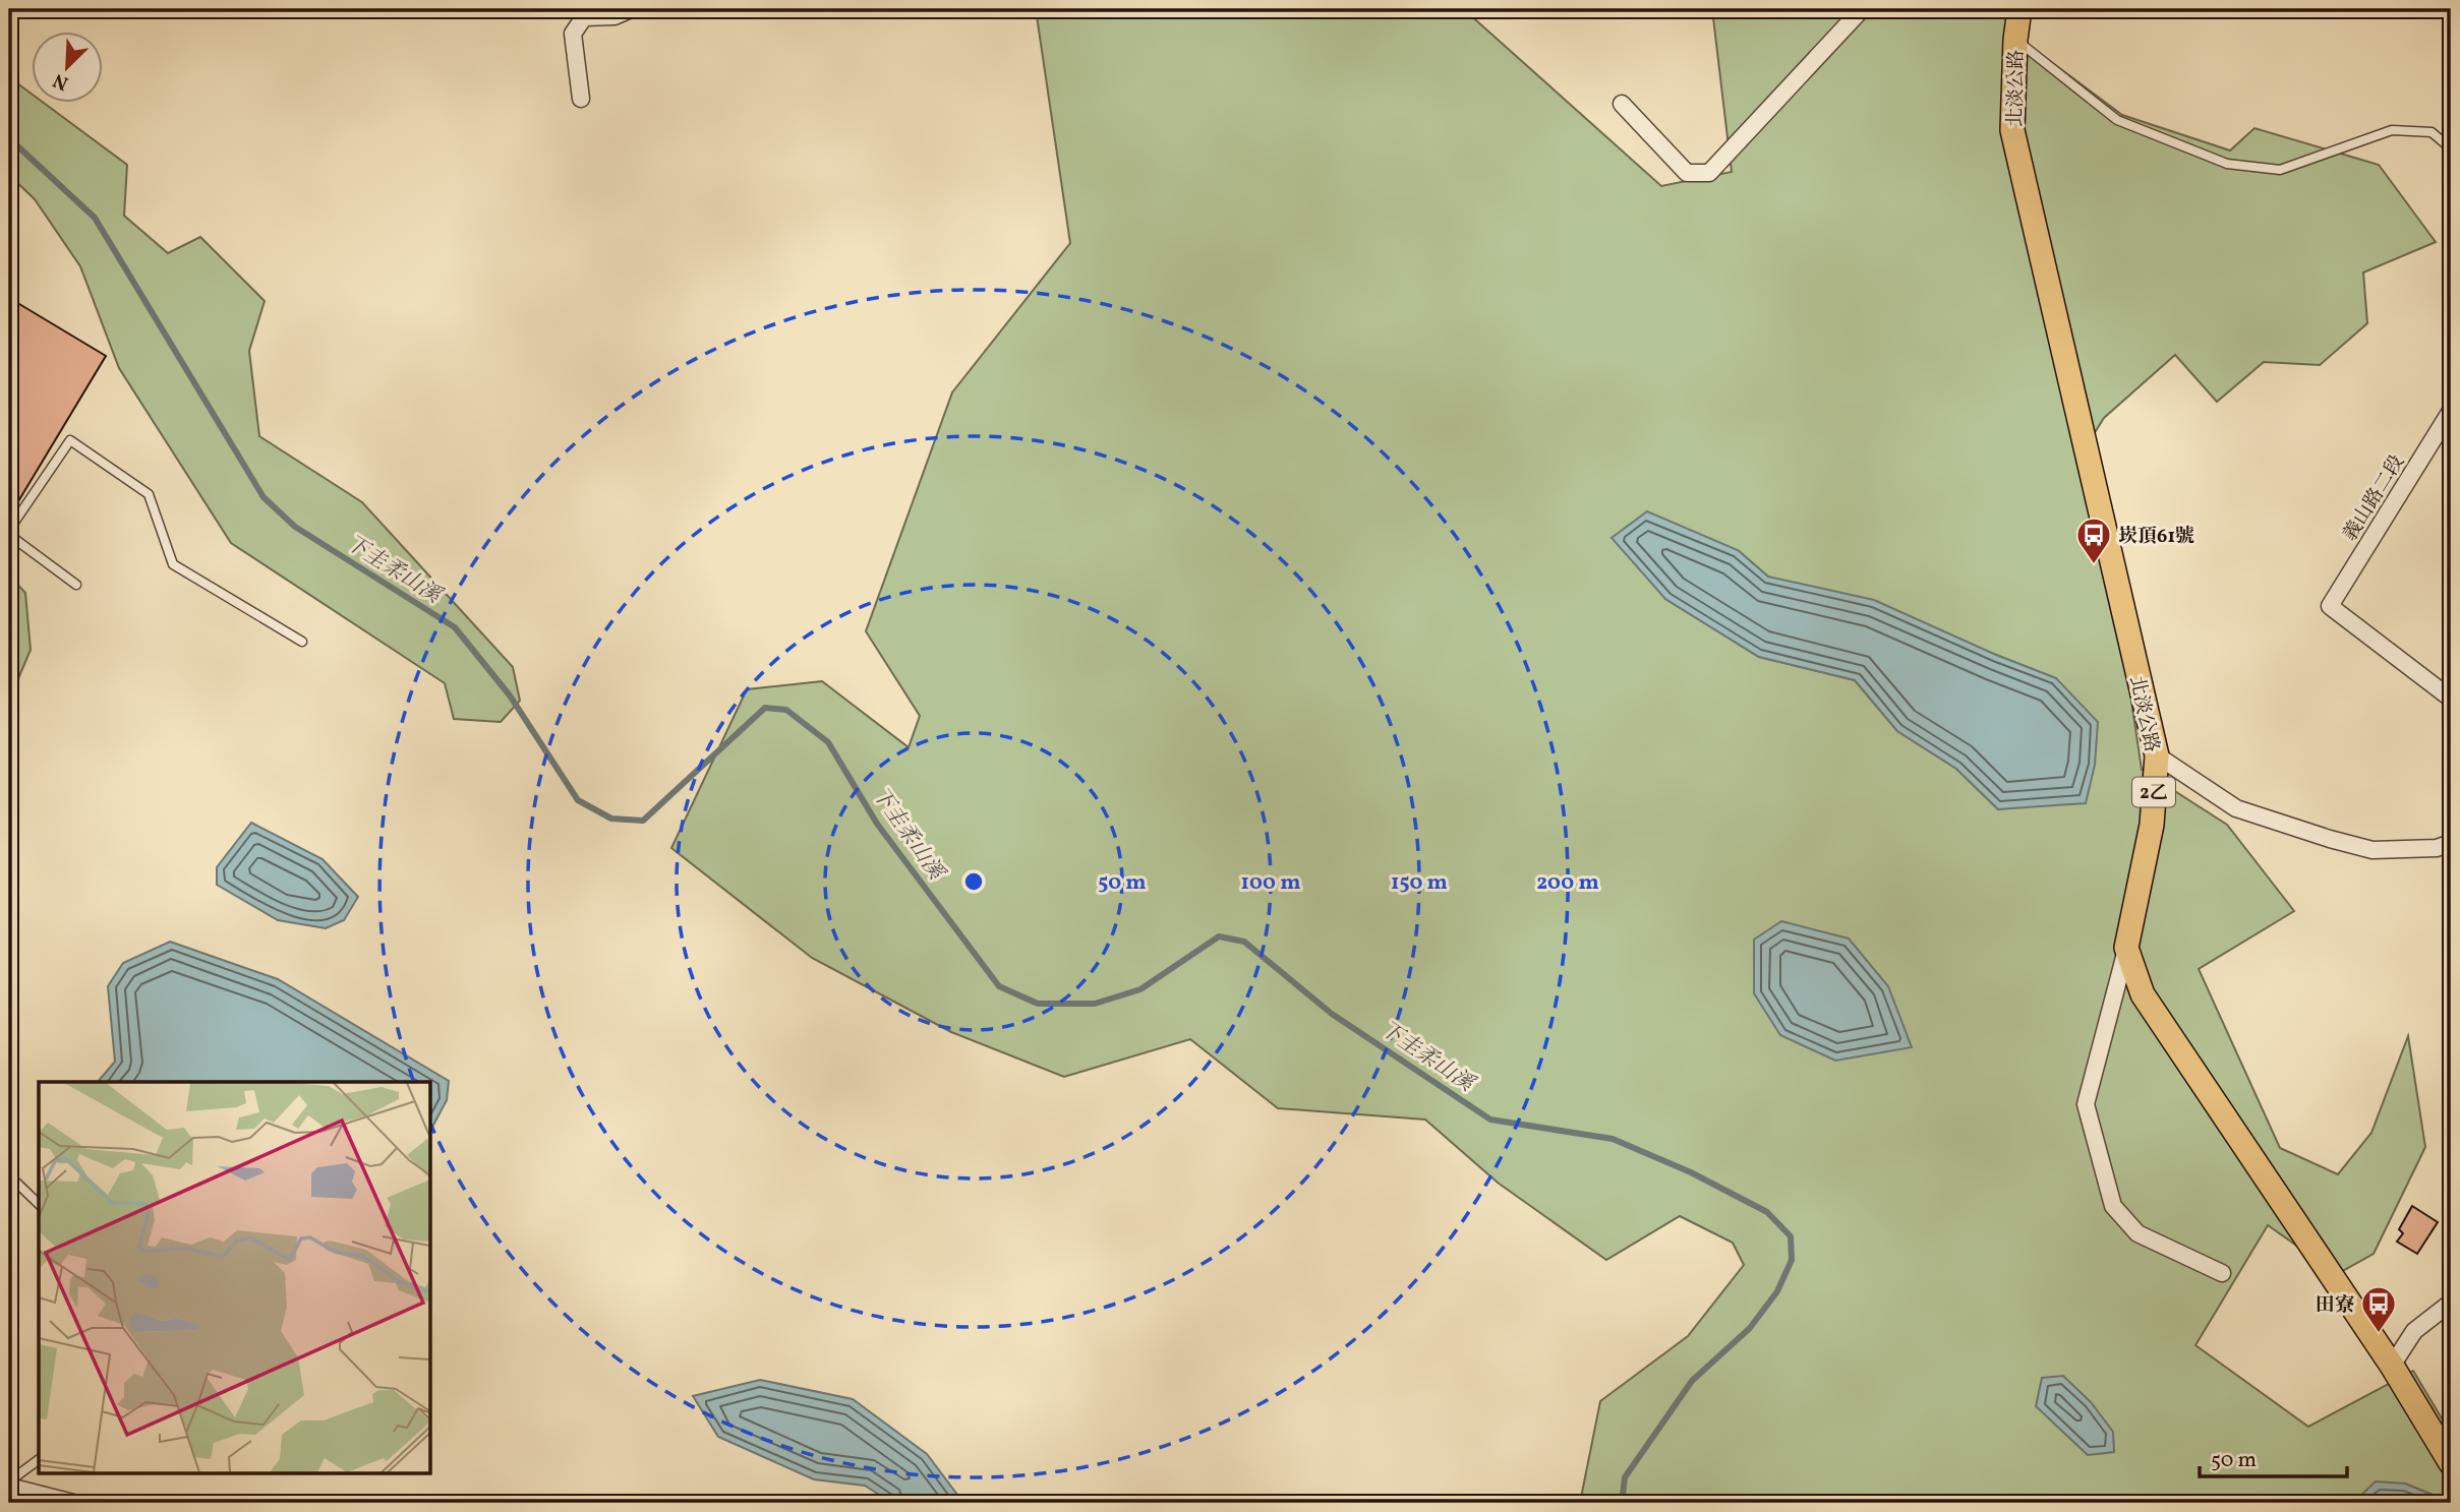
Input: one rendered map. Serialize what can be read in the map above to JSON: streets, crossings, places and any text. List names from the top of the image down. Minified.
{"streets":{"main road":["北淡公路","2乙"],"street":["義山路二段"]},"water":["下圭柔山溪"],"places":{"bus stop":["崁頂61號","田寮"]},"scale_bar":"50 m","north":"bottom left","rings":["50 m","100 m","150 m","200 m"]}
